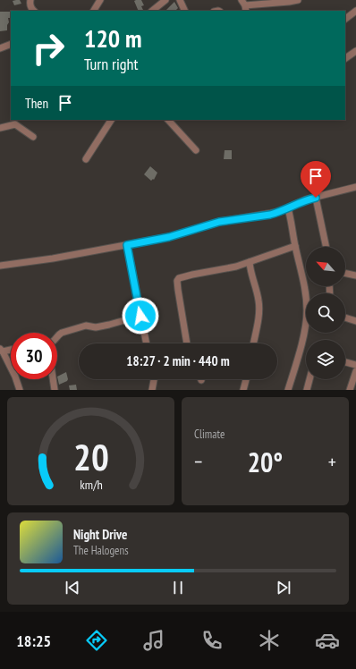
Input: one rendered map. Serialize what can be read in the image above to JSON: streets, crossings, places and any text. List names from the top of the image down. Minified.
{"north":"top left","page":{"turn":["120 m","Turn right"],"then":"Then","limit":"30","trip":"18:27 · 2 min · 440 m","tile":"Climate","heat":["−","20°","+"],"song":["Night Drive","The Halogens"],"tabs":"18:25","gauge":["20","km/h"]}}
